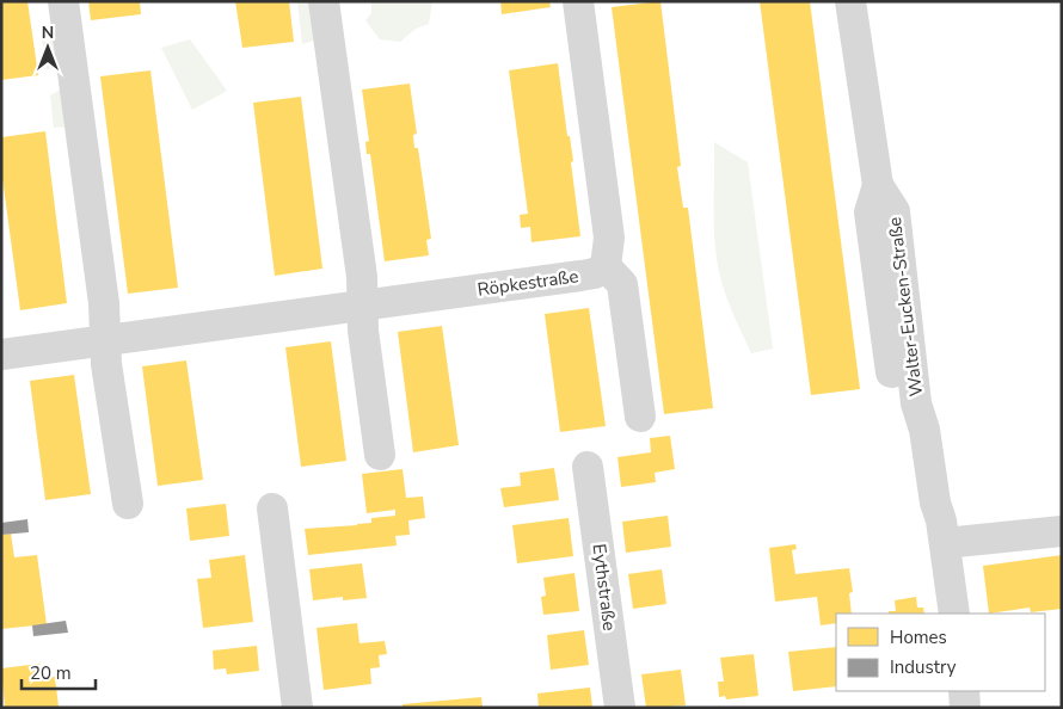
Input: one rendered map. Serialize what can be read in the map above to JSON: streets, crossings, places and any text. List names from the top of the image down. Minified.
{"streets":{"street":["Röpkestraße","Walter-Eucken-Straße","Eythstraße"]},"legend":["Homes","Industry"],"scale_bar":"20 m","north":"top"}
